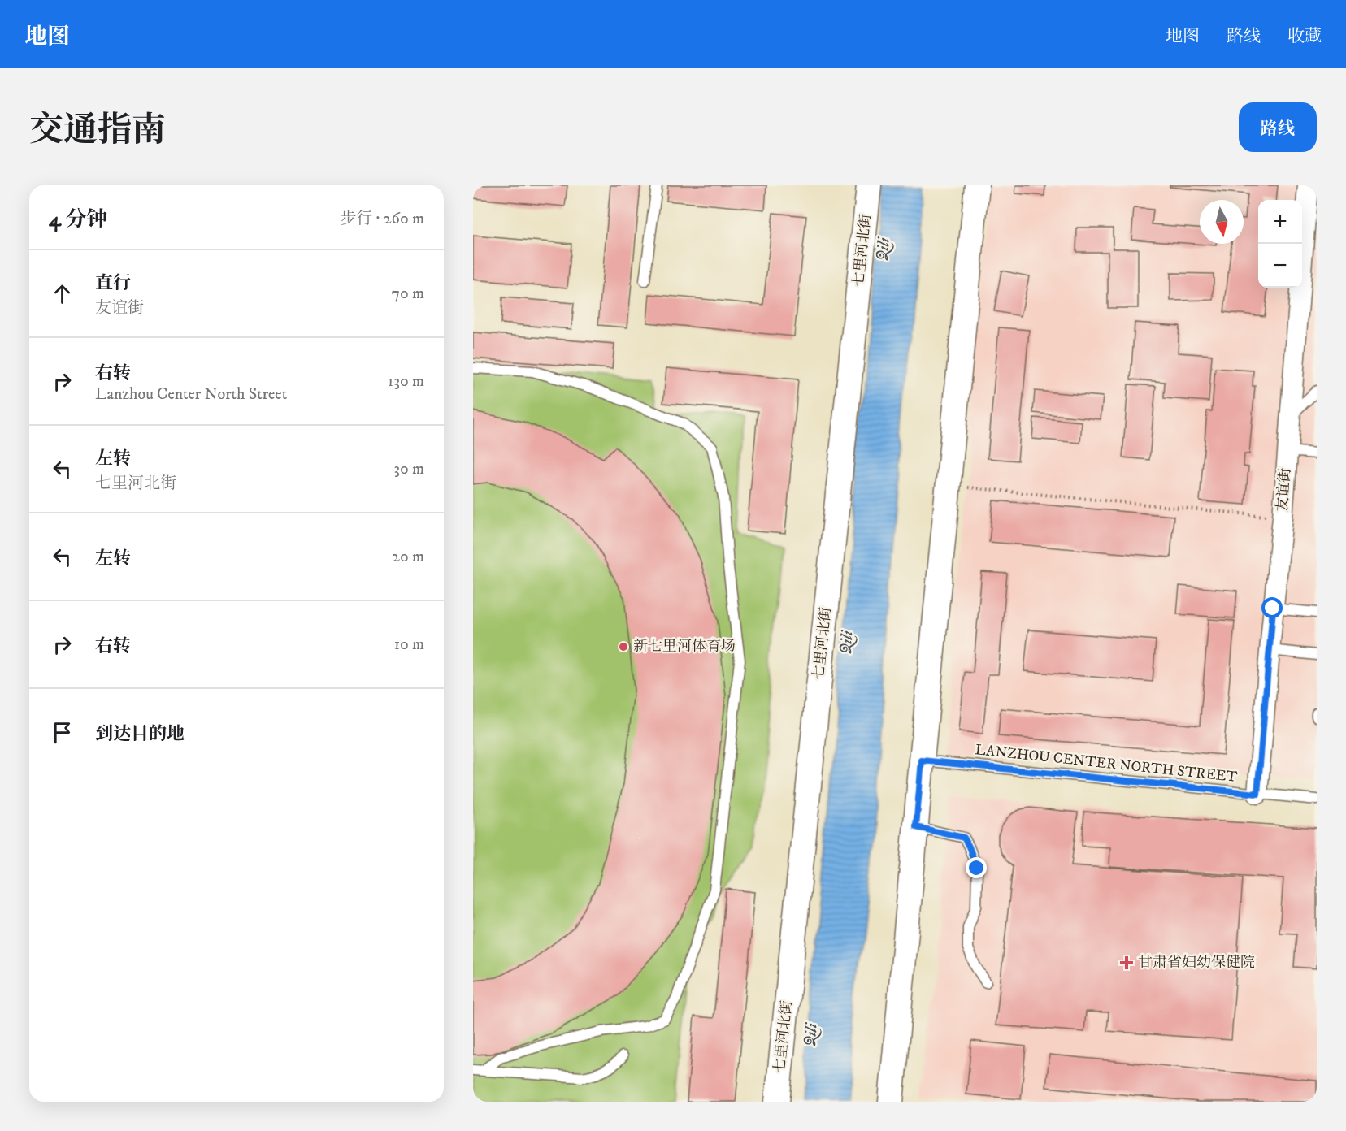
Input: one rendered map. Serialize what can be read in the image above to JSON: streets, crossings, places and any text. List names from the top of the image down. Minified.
{"streets":{"street":["七里河北街","友谊街"],"lane":["LANZHOU CENTER NORTH STREET"]},"crossings":[["友谊街","LANZHOU CENTER NORTH STREET"]],"water":["Qili"],"places":{"other":["新七里河体育场"],"health":["甘肃省妇幼保健院"]},"north":"bottom","page":{"header":"地图","nav":["地图","路线","收藏"],"title":"交通指南","buttons":"路线","heading":["4 分钟","步行 · 260 m"],"map_buttons":["+","−"],"list":[["直行","友谊街","70 m"],["右转","Lanzhou Center North Street","130 m"],["左转","七里河北街","30 m"],["左转","20 m"],["右转","10 m"],"到达目的地"]}}
